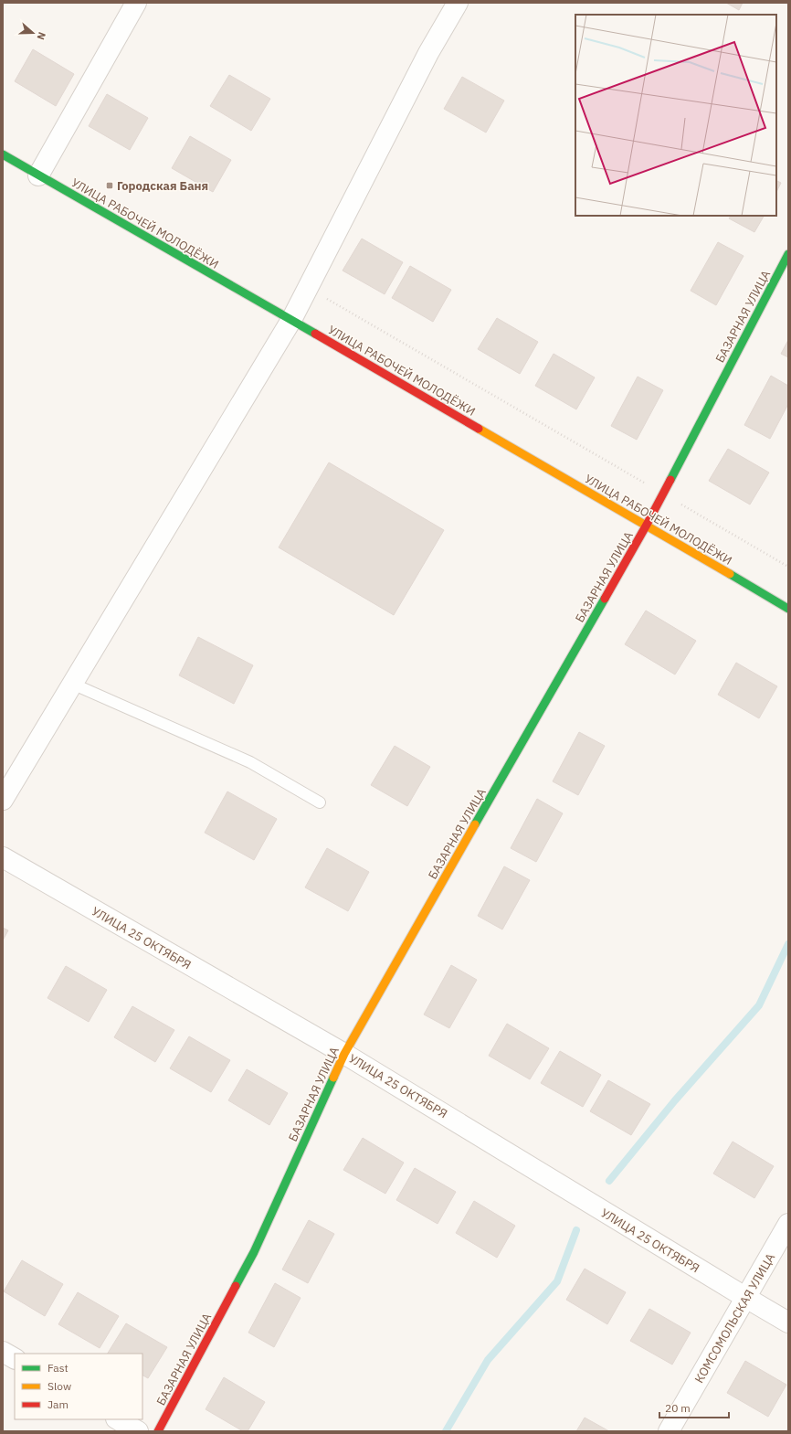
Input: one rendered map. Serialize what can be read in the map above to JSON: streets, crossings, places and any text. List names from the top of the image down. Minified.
{"streets":{"street":["УЛИЦА РАБОЧЕЙ МОЛОДЁЖИ","БАЗАРНАЯ УЛИЦА","УЛИЦА 25 ОКТЯБРЯ","КОМСОМОЛЬСКАЯ УЛИЦА"]},"crossings":[["УЛИЦА РАБОЧЕЙ МОЛОДЁЖИ","БАЗАРНАЯ УЛИЦА"],["БАЗАРНАЯ УЛИЦА","УЛИЦА 25 ОКТЯБРЯ"],["УЛИЦА 25 ОКТЯБРЯ","КОМСОМОЛЬСКАЯ УЛИЦА"]],"places":{"transit":["Городская Баня"]},"legend":["Fast","Slow","Jam"],"scale_bar":"20 m","north":"right"}
